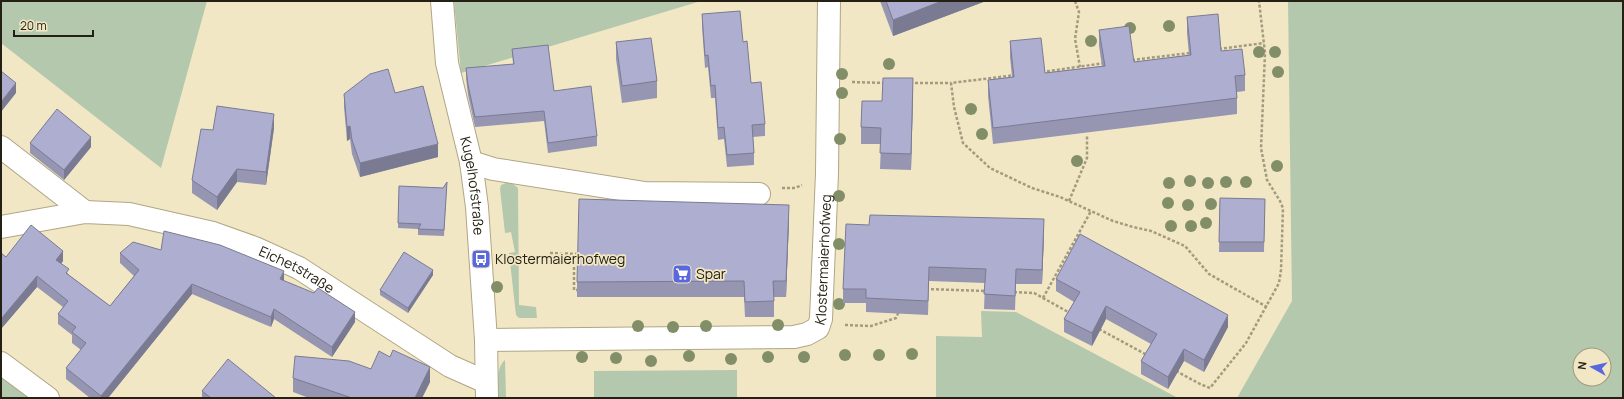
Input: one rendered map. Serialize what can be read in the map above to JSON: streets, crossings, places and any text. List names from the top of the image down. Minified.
{"streets":{"street":["Kugelhofstraße","Klostermaierhofweg","Eichetstraße"]},"crossings":[["Kugelhofstraße","Klostermaierhofweg"],["Kugelhofstraße","Eichetstraße"]],"places":{"bus stop":["Klostermaierhofweg"],"supermarket":["Spar"]},"scale_bar":"20 m","north":"left"}
